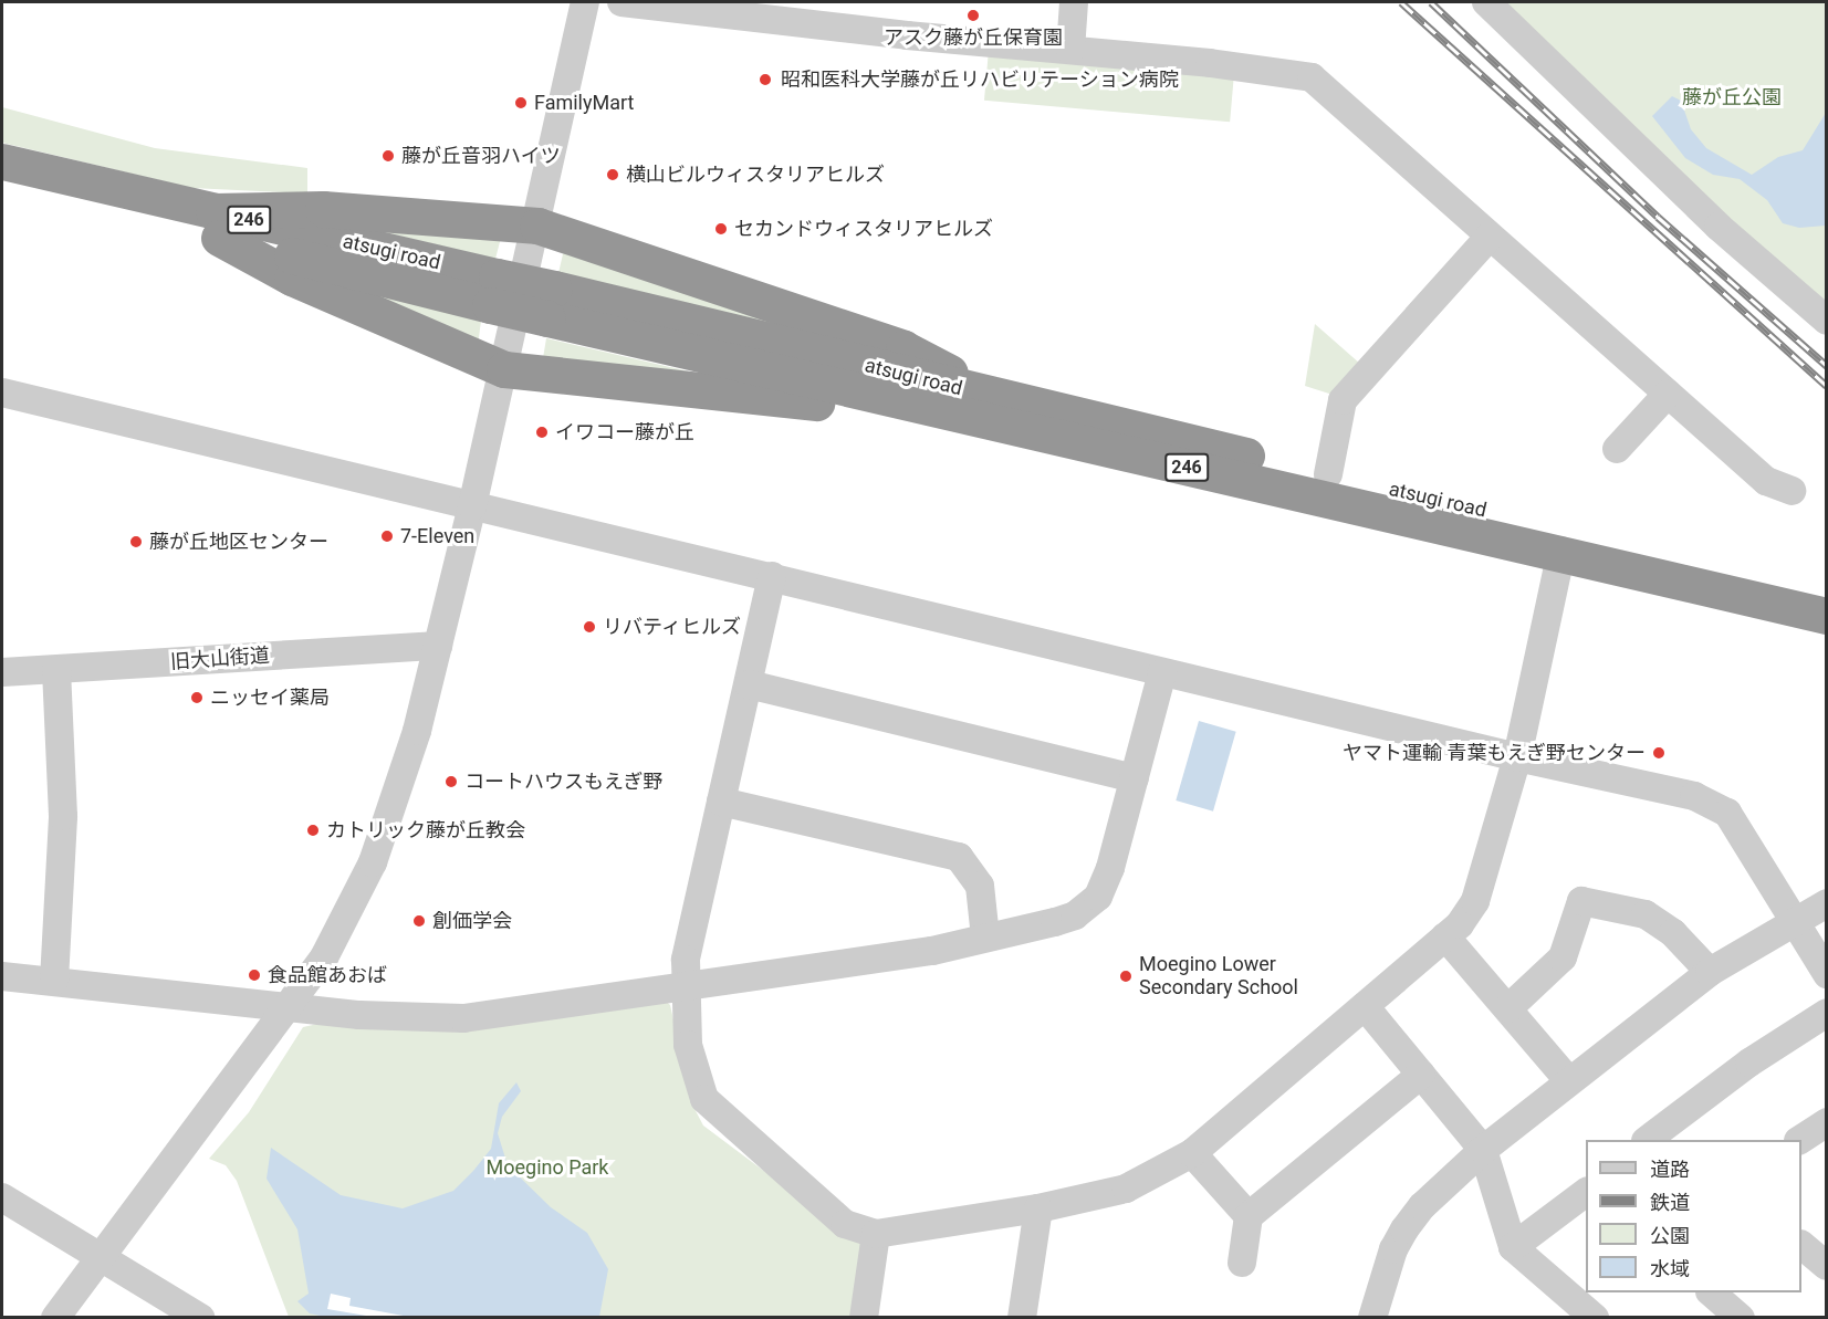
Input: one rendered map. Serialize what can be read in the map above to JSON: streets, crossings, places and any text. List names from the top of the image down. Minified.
{"streets":{"highway":["246","atsugi road"],"street":["旧大山街道"]},"parks":["藤が丘公園","Moegino Park"],"places":["アスク藤が丘保育園","昭和医科大学藤が丘リハビリテーション病院","FamilyMart","藤が丘音羽ハイツ","横山ビルウィスタリアヒルズ","セカンドウィスタリアヒルズ","イワコー藤が丘","7-Eleven","藤が丘地区センター","リバティヒルズ","ニッセイ薬局","ヤマト運輸 青葉もえぎ野センター","コートハウスもえぎ野","カトリック藤が丘教会","創価学会","食品館あおば","Moegino Lower Secondary School"],"legend":["道路","鉄道","公園","水域"]}
